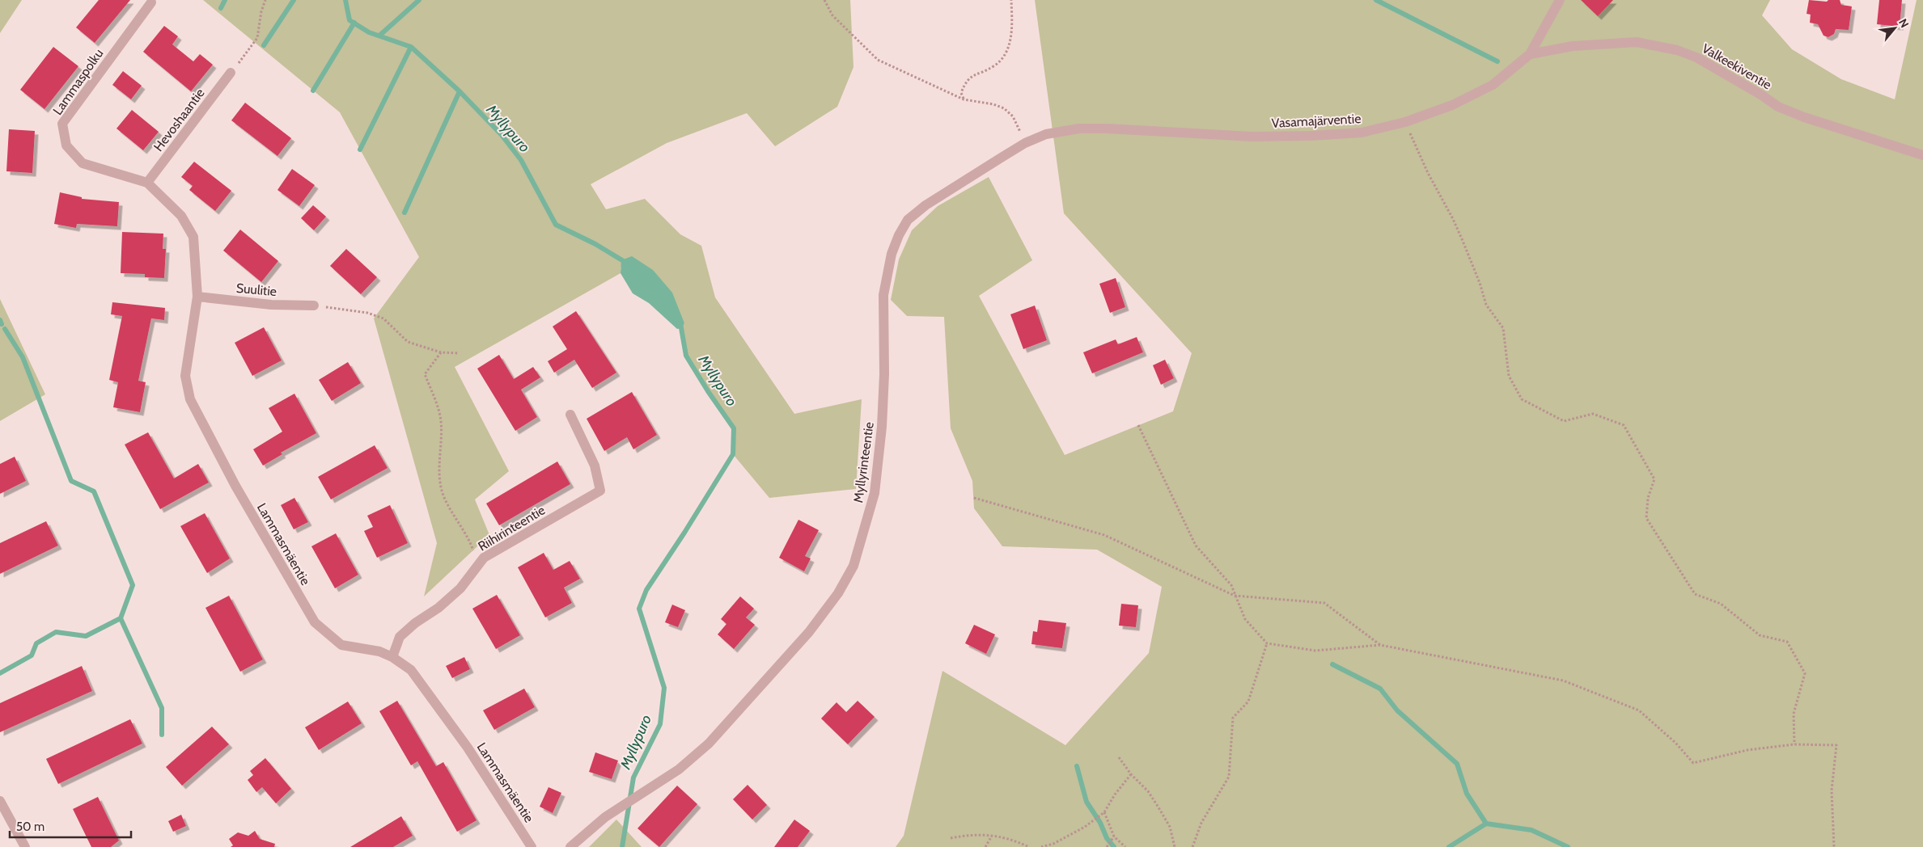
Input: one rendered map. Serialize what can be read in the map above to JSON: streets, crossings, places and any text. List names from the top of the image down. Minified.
{"streets":{"street":["Valkeekiventie","Lammaspolku","Hevoshaantie","Vasamajärventie","Suulitie","Myllyrinteentie","Riihirinteentie","Lammasmäentie"]},"crossings":[["Valkeekiventie","Vasamajärventie"],["Lammaspolku","Hevoshaantie"],["Lammaspolku","Lammasmäentie"],["Hevoshaantie","Lammasmäentie"],["Vasamajärventie","Myllyrinteentie"],["Suulitie","Lammasmäentie"],["Riihirinteentie","Lammasmäentie"]],"water":["Myllypuro"],"scale_bar":"50 m","north":"top right"}
